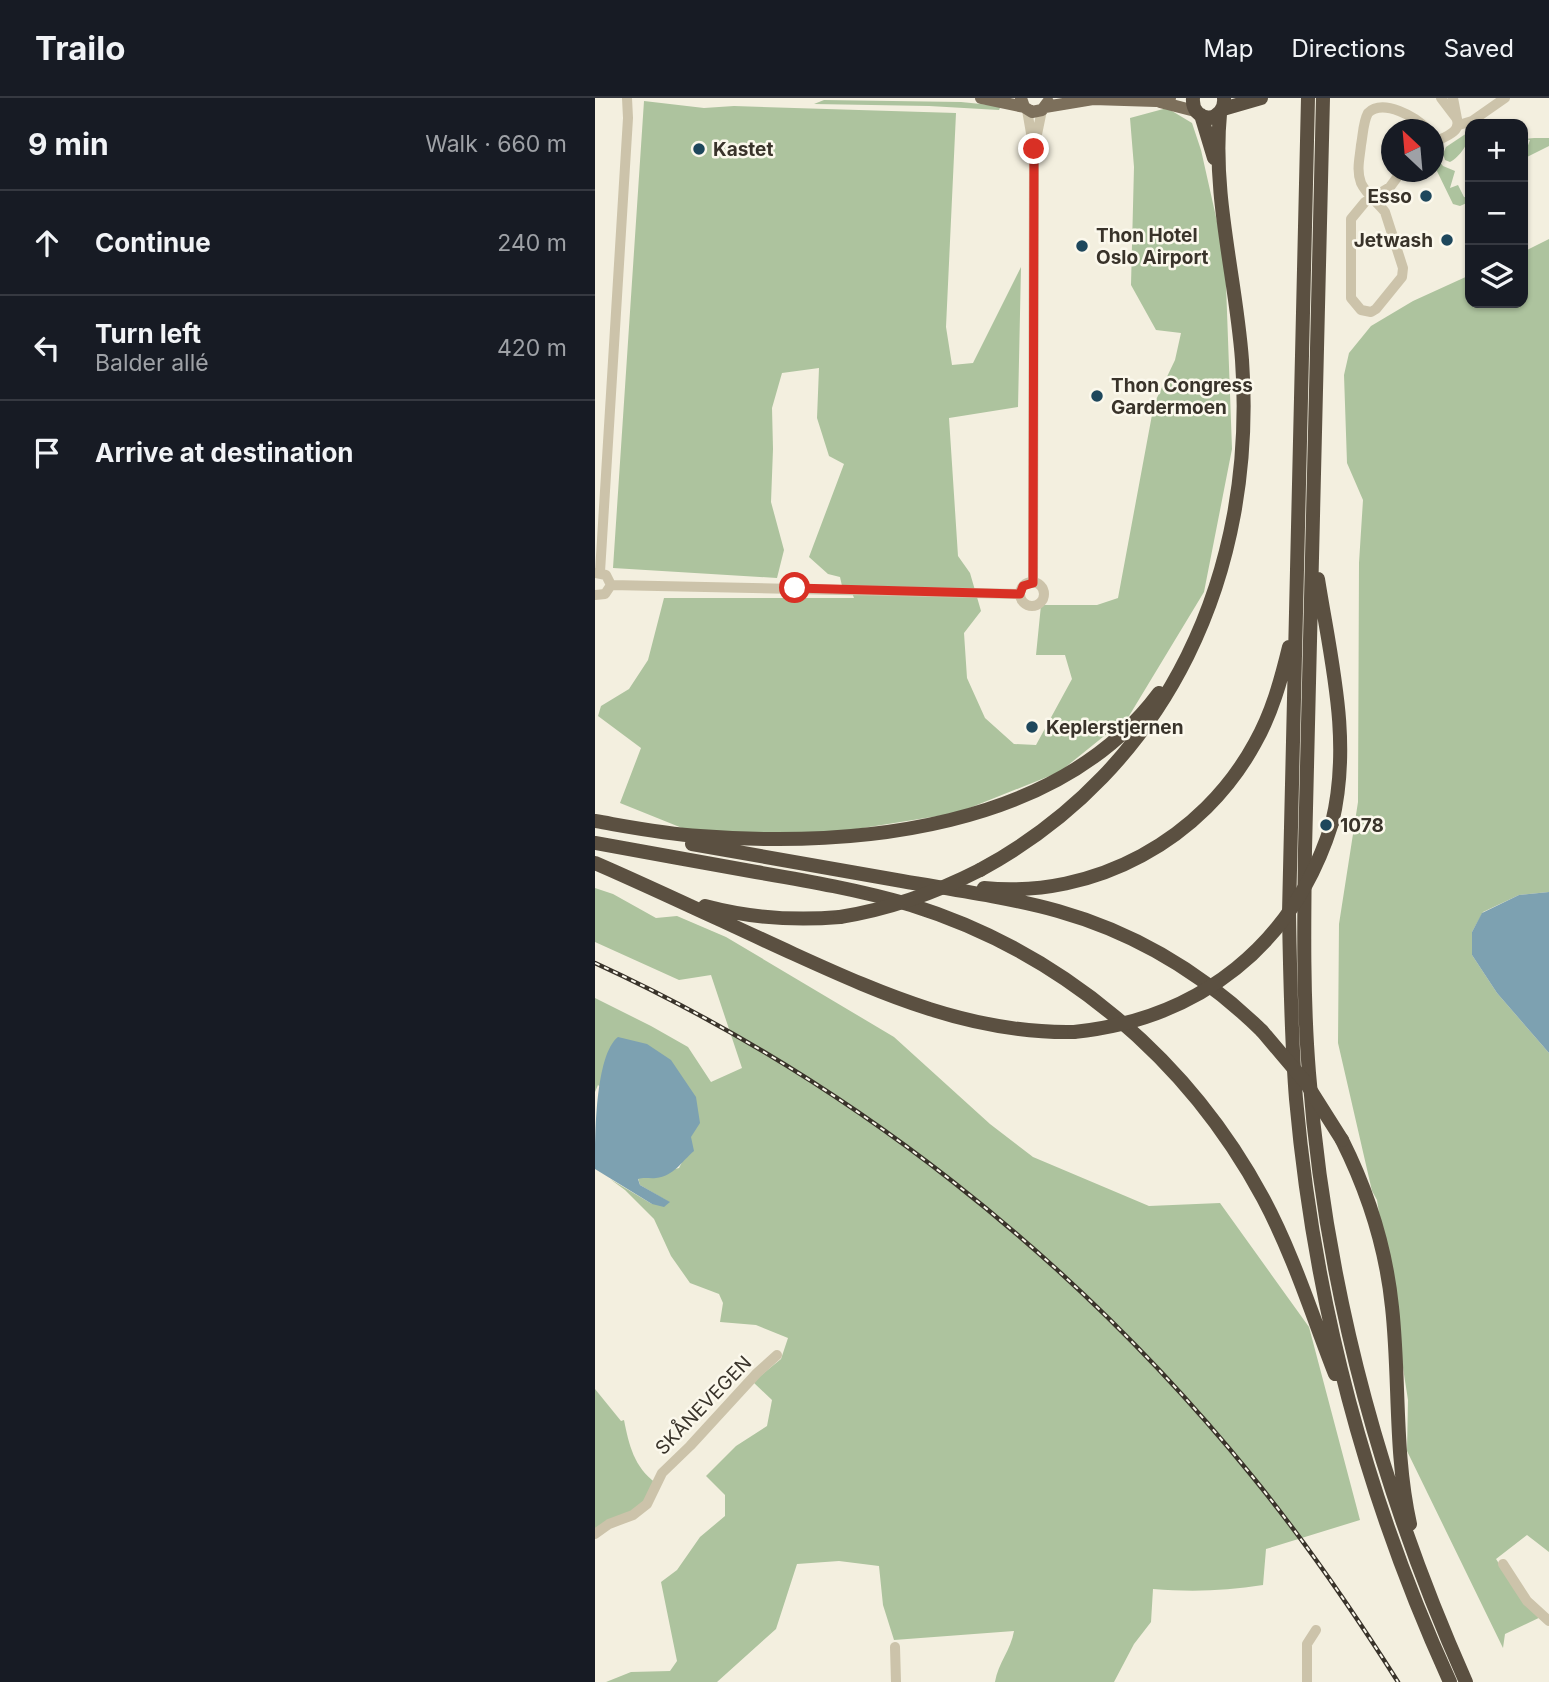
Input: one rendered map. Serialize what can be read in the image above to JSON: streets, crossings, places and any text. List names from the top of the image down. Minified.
{"streets":{"street":["SKÅNEVEGEN"]},"places":["Kastet","Esso","Jetwash","Thon Hotel Oslo Airport","Thon Congress Gardermoen","Keplerstjernen","1078"],"north":"top left","page":{"header":"Trailo","nav":["Map","Directions","Saved"],"heading":["9 min","Walk · 660 m"],"map_buttons":["+","−"],"list":[["Continue","240 m"],["Turn left","Balder allé","420 m"],"Arrive at destination"]}}
